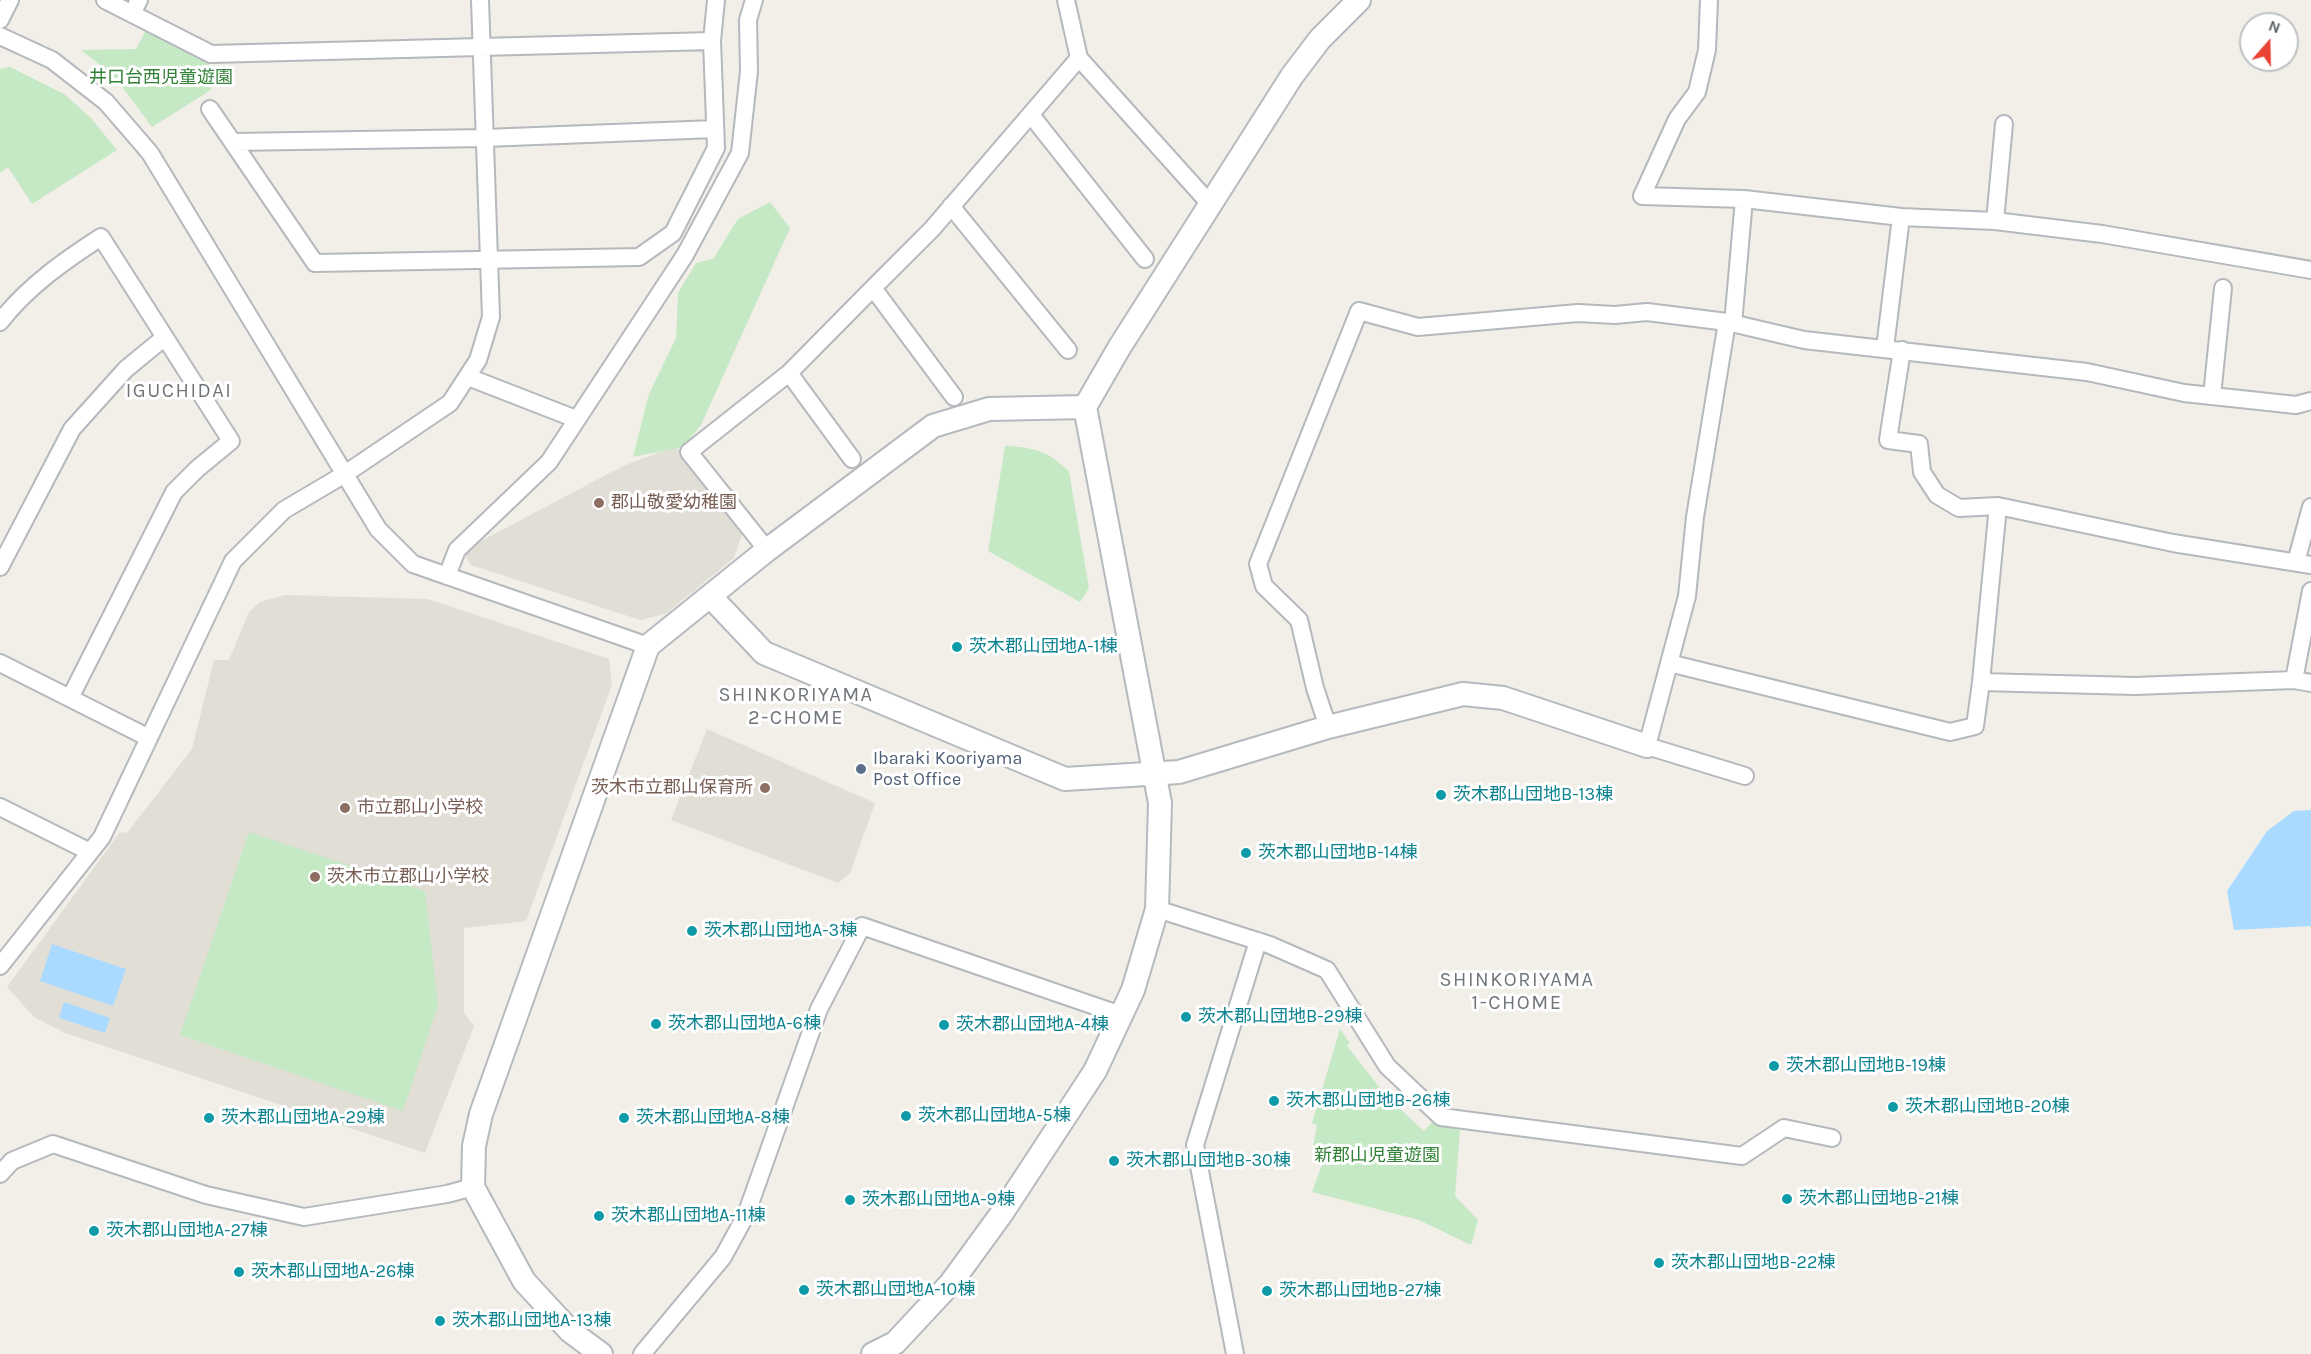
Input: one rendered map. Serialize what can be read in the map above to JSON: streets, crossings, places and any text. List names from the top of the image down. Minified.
{"districts":["IGUCHIDAI","SHINKORIYAMA 2-CHOME","SHINKORIYAMA 1-CHOME"],"parks":["井口台西児童遊園","新郡山児童遊園"],"places":["郡山敬愛幼稚園","茨木郡山団地A-1棟","Ibaraki Kooriyama Post Office","茨木市立郡山保育所","茨木郡山団地B-13棟","市立郡山小学校","茨木郡山団地B-14棟","茨木市立郡山小学校","茨木郡山団地A-3棟","茨木郡山団地B-29棟","茨木郡山団地A-6棟","茨木郡山団地A-4棟","茨木郡山団地B-19棟","茨木郡山団地B-26棟","茨木郡山団地B-20棟","茨木郡山団地A-5棟","茨木郡山団地A-29棟","茨木郡山団地A-8棟","茨木郡山団地B-30棟","茨木郡山団地B-21棟","茨木郡山団地A-9棟","茨木郡山団地A-11棟","茨木郡山団地A-27棟","茨木郡山団地B-22棟","茨木郡山団地A-26棟","茨木郡山団地A-10棟","茨木郡山団地B-27棟","茨木郡山団地A-13棟"],"north":"top"}
